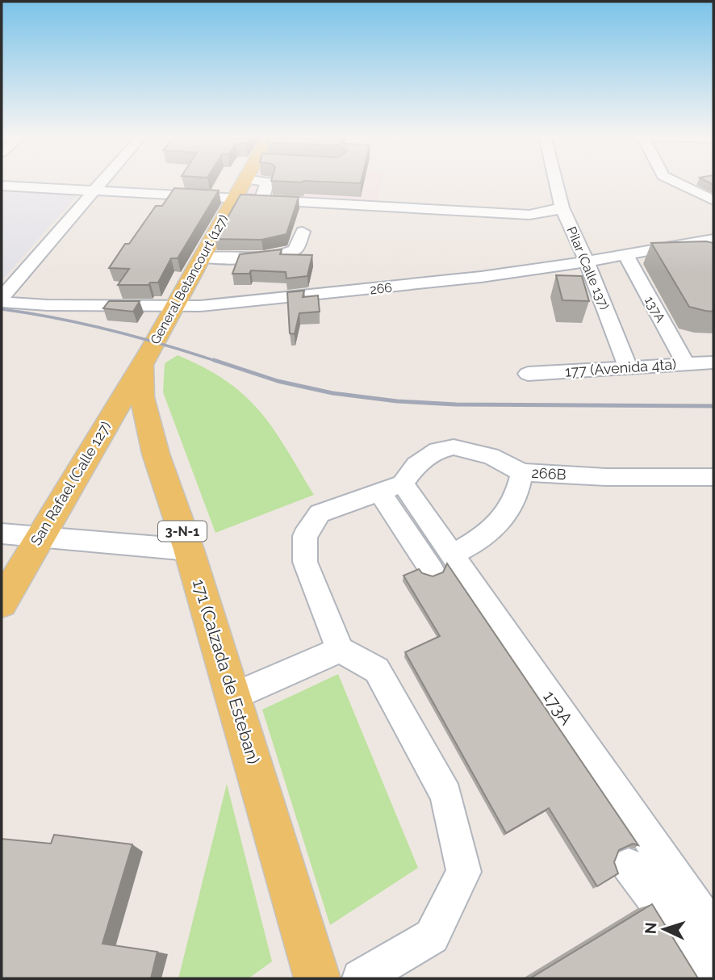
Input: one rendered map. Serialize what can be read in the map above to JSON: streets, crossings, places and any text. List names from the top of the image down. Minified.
{"streets":{"main road":["General Betancourt (127)","San Rafael (Calle 127)","3-N-1","171 (Calzada de Esteban)"],"street":["Pilar (Calle 137)","266","137A","177 (Avenida 4ta)","266B","173A"]},"crossings":[["Pilar (Calle 137)","266"],["Pilar (Calle 137)","177 (Avenida 4ta)"],["General Betancourt (127)","266"],["General Betancourt (127)","San Rafael (Calle 127)"],["General Betancourt (127)","171 (Calzada de Esteban)"],["266","137A"],["137A","177 (Avenida 4ta)"],["266B","173A"],["San Rafael (Calle 127)","171 (Calzada de Esteban)"]],"north":"left"}
